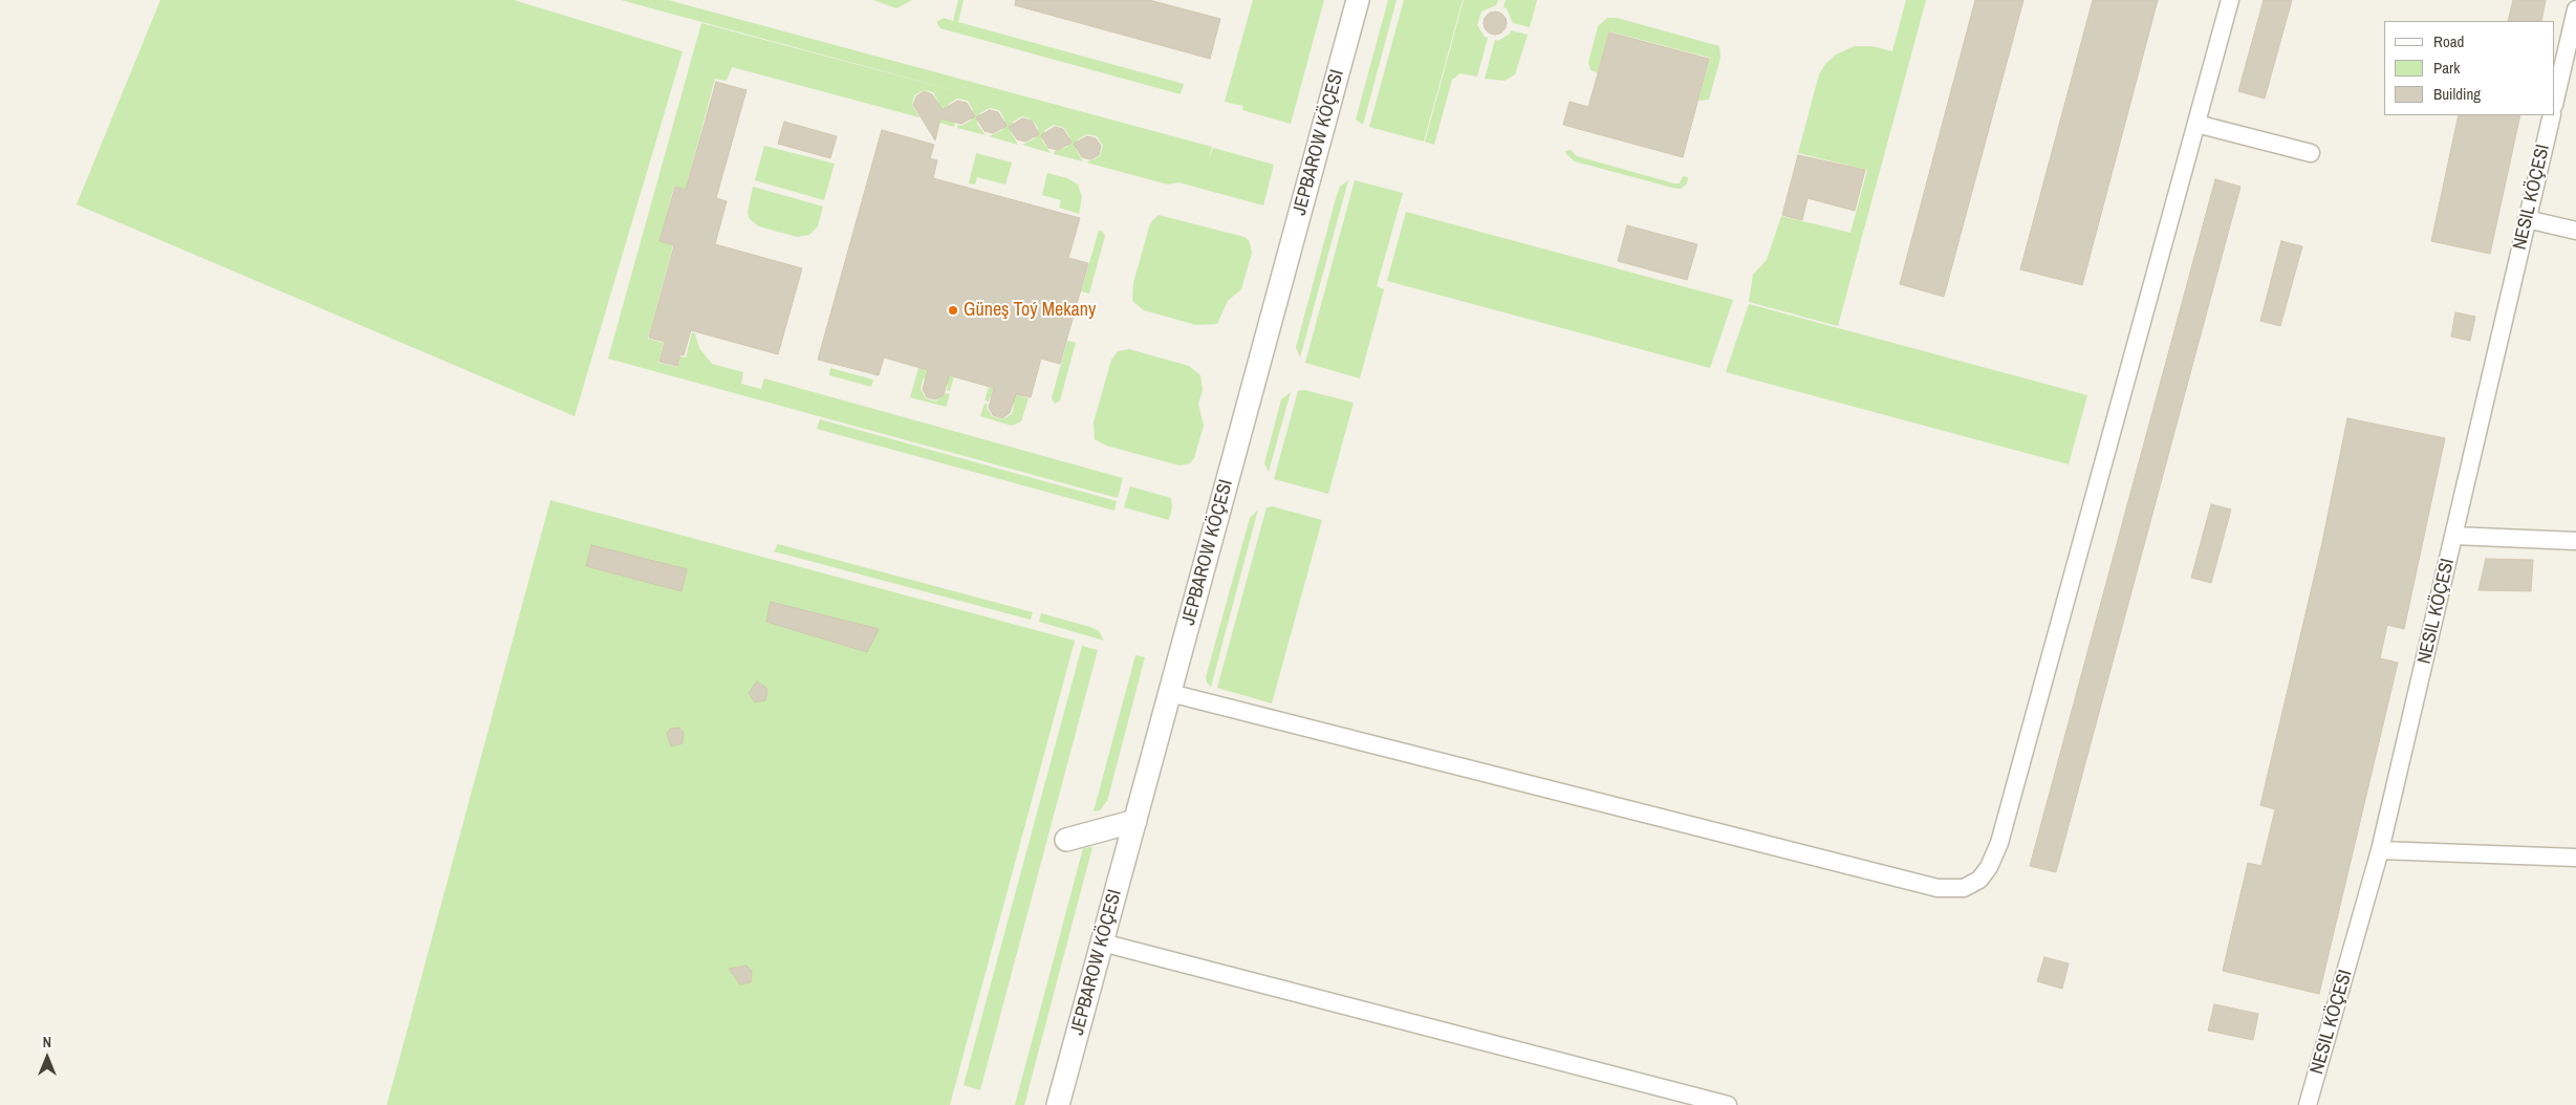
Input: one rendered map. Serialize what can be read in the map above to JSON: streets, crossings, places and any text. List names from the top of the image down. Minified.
{"streets":{"street":["JEPBAROW KÖÇESI","NESIL KÖÇESI"]},"places":["Güneş Toý Mekany"],"legend":["Road","Park","Building"],"north":"top"}
